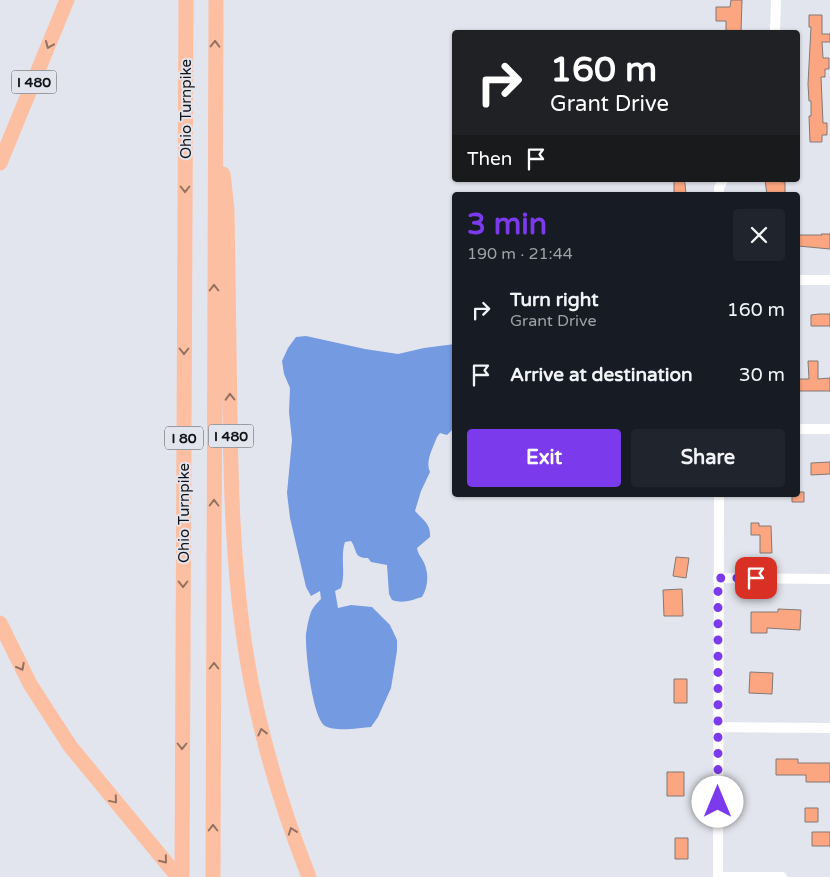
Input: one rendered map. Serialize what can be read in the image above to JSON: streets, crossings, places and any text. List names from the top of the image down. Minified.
{"streets":{"highway":["I 480","Ohio Turnpike","I 80"]},"crossings":[["I 480","Ohio Turnpike"]],"page":{"turn":["160 m","Grant Drive"],"then":"Then","heading":["3 min","190 m · 21:44"],"list":[{"name":"Turn right","note":"Grant Drive","value":"160 m"},{"name":"Arrive at destination","value":"30 m"}],"buttons":["Exit","Share"]}}
